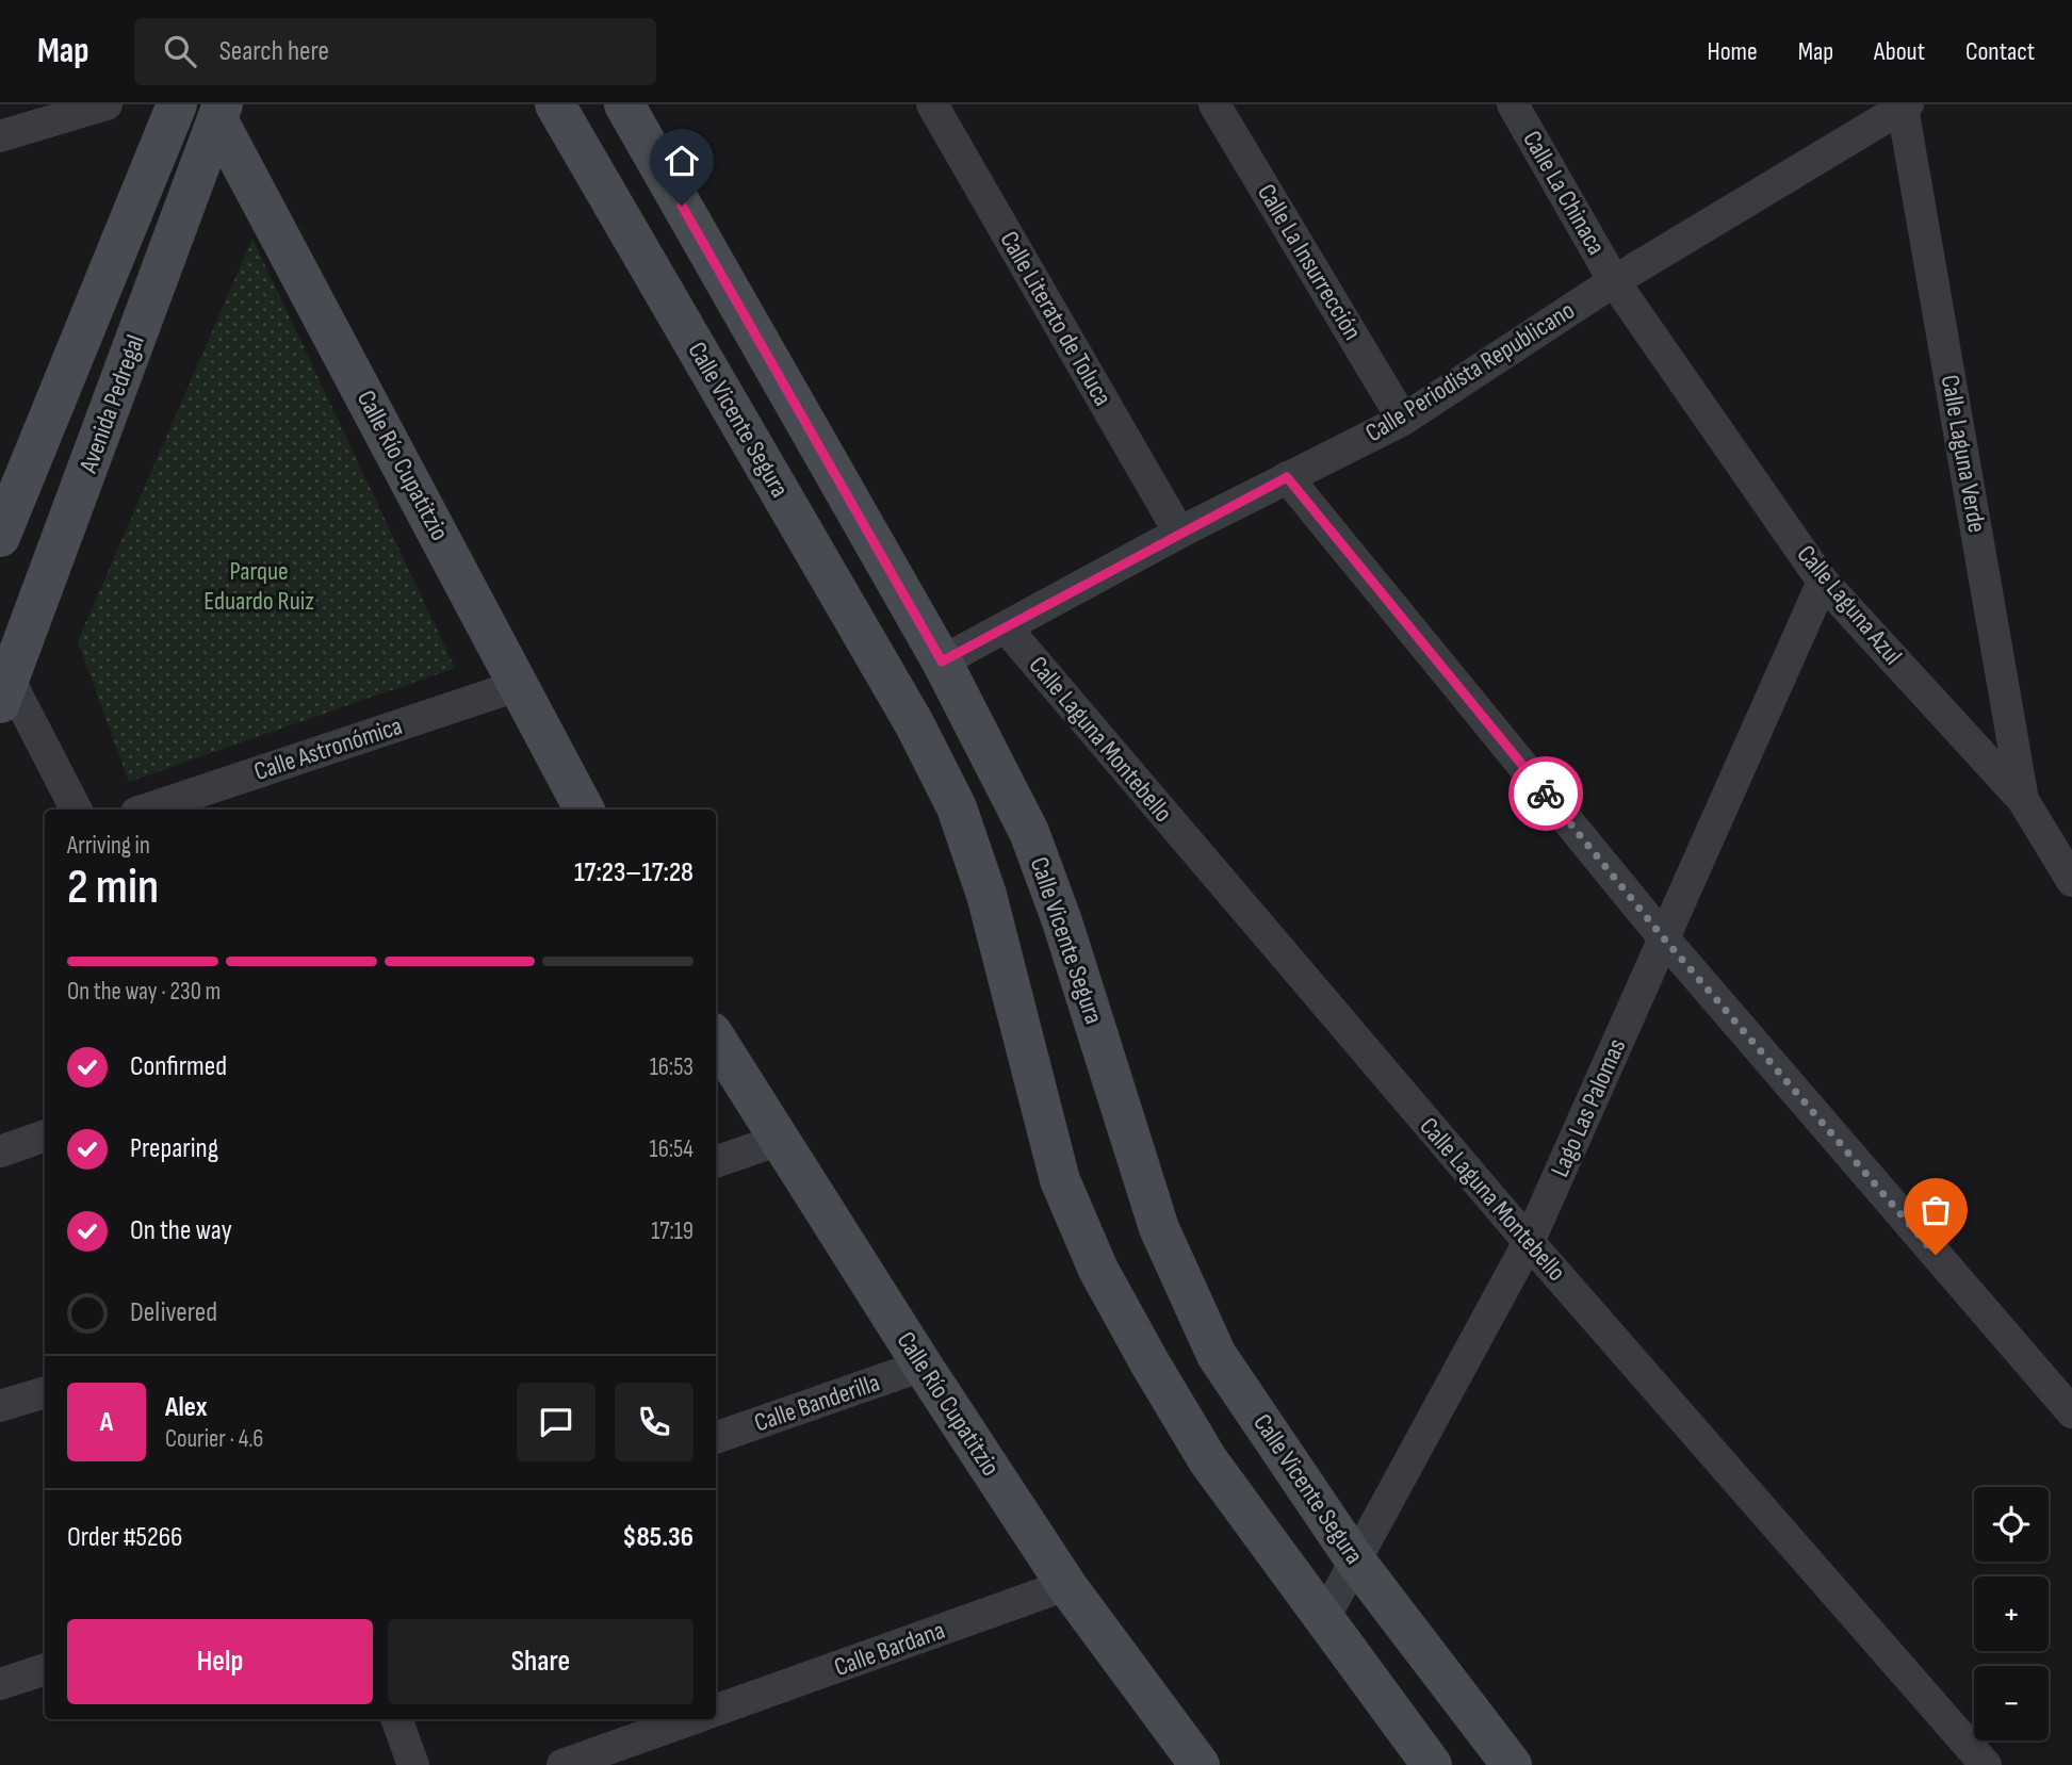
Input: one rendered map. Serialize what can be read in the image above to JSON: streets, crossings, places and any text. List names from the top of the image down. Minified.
{"streets":{"street":["Calle La Chinaca","Calle La Insurrección","Calle Literato de Toluca","Calle Periodista Republicano","Avenida Pedregal","Calle Vicente Segura","Calle Laguna Verde","Calle Río Cupatitzio","Calle Laguna Azul","Calle Laguna Montebello","Calle Astronómica","Lago Las Palomas","Calle Banderilla","Calle Bardana"]},"crossings":[["Calle La Chinaca","Calle Periodista Republicano"],["Calle La Chinaca","Calle Laguna Azul"],["Calle La Insurrección","Calle Periodista Republicano"],["Calle Literato de Toluca","Calle Periodista Republicano"],["Calle Periodista Republicano","Calle Vicente Segura"],["Calle Periodista Republicano","Calle Laguna Verde"],["Calle Periodista Republicano","Calle Laguna Azul"],["Calle Periodista Republicano","Calle Laguna Montebello"],["Avenida Pedregal","Calle Río Cupatitzio"],["Calle Vicente Segura","Lago Las Palomas"],["Calle Laguna Verde","Calle Laguna Azul"],["Calle Río Cupatitzio","Calle Astronómica"],["Calle Río Cupatitzio","Calle Banderilla"],["Calle Río Cupatitzio","Calle Bardana"],["Calle Laguna Azul","Lago Las Palomas"],["Calle Laguna Montebello","Lago Las Palomas"]],"parks":["Parque Eduardo Ruiz"],"page":{"header":"Map","search":"Search here","nav":["Home","Map","About","Contact"],"heading":["2 min","Arriving in","17:23–17:28"],"panel":["Alex","Courier · 4.6","Order #5266","$85.36"],"bar":"On the way · 230 m","list":[["Confirmed","16:53"],["Preparing","16:54"],["On the way","17:19"],"Delivered"],"round":"A","map_buttons":["+","−"],"buttons":["Help","Share"]}}
